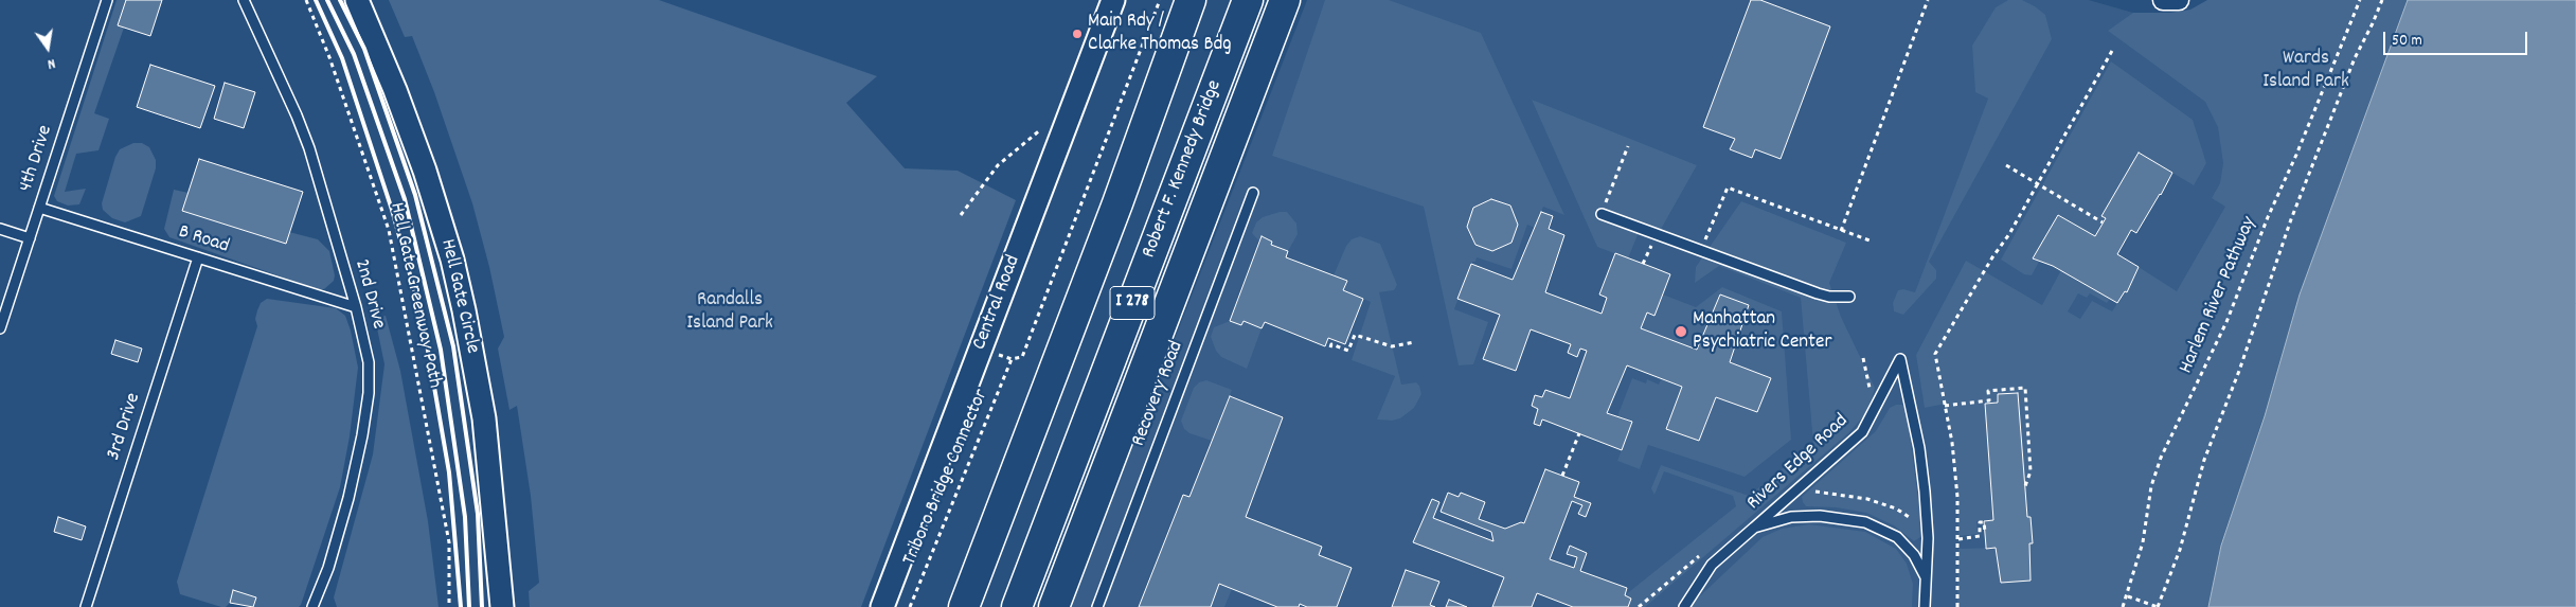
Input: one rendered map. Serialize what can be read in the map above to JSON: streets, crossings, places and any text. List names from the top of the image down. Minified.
{"streets":{"highway":["Robert F. Kennedy Bridge","I 278"],"street":["Hell Gate Circle","Central Road"],"lane":["4th Drive","B Road","2nd Drive","Recovery Road","3rd Drive","Rivers Edge Road"],"path":["Hell Gate Greenway Path","Harlem River Pathway","Triboro Bridge Connector"]},"crossings":[["4th Drive","B Road"],["B Road","2nd Drive"],["B Road","3rd Drive"]],"parks":["Wards Island Park","Randalls Island Park"],"places":["Main Rdy / Clarke Thomas Bdg","Manhattan Psychiatric Center"],"scale_bar":"50 m","north":"bottom"}
